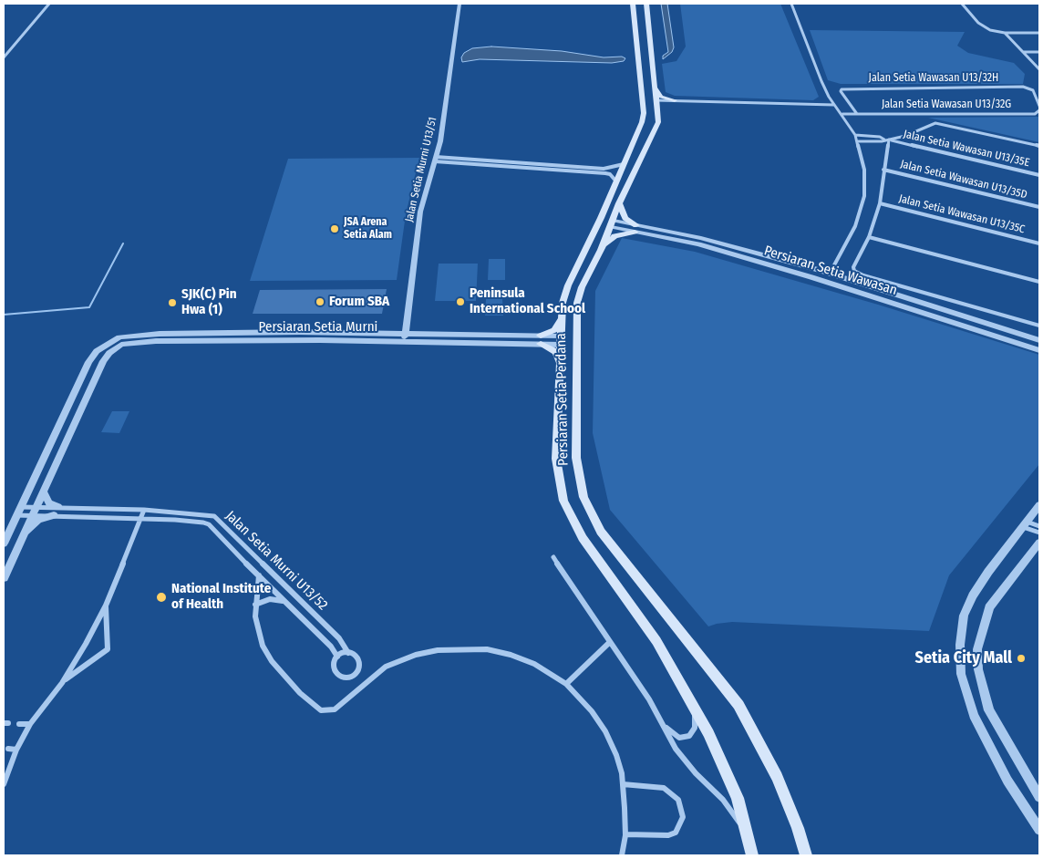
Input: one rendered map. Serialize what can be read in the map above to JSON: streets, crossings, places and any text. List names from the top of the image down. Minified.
{"streets":{"main road":["Persiaran Setia Perdana"],"street":["Jalan Setia Wawasan U13/32H","Jalan Setia Wawasan U13/32G","Jalan Setia Wawasan U13/35E","Jalan Setia Murni U13/51","Jalan Setia Wawasan U13/35D","Jalan Setia Wawasan U13/35C","Persiaran Setia Wawasan","Persiaran Setia Murni","Jalan Setia Murni U13/52"]},"crossings":[["Jalan Setia Wawasan U13/32H","Jalan Setia Wawasan U13/32G"],["Jalan Setia Murni U13/51","Persiaran Setia Murni"],["Persiaran Setia Wawasan","Persiaran Setia Perdana"],["Persiaran Setia Murni","Persiaran Setia Perdana"],["Persiaran Setia Murni","Jalan Setia Murni U13/52"]],"places":["JSA Arena Setia Alam","Forum SBA","Peninsula International School","SJK(C) Pin Hwa (1)","National Institute of Health","Setia City Mall"]}
